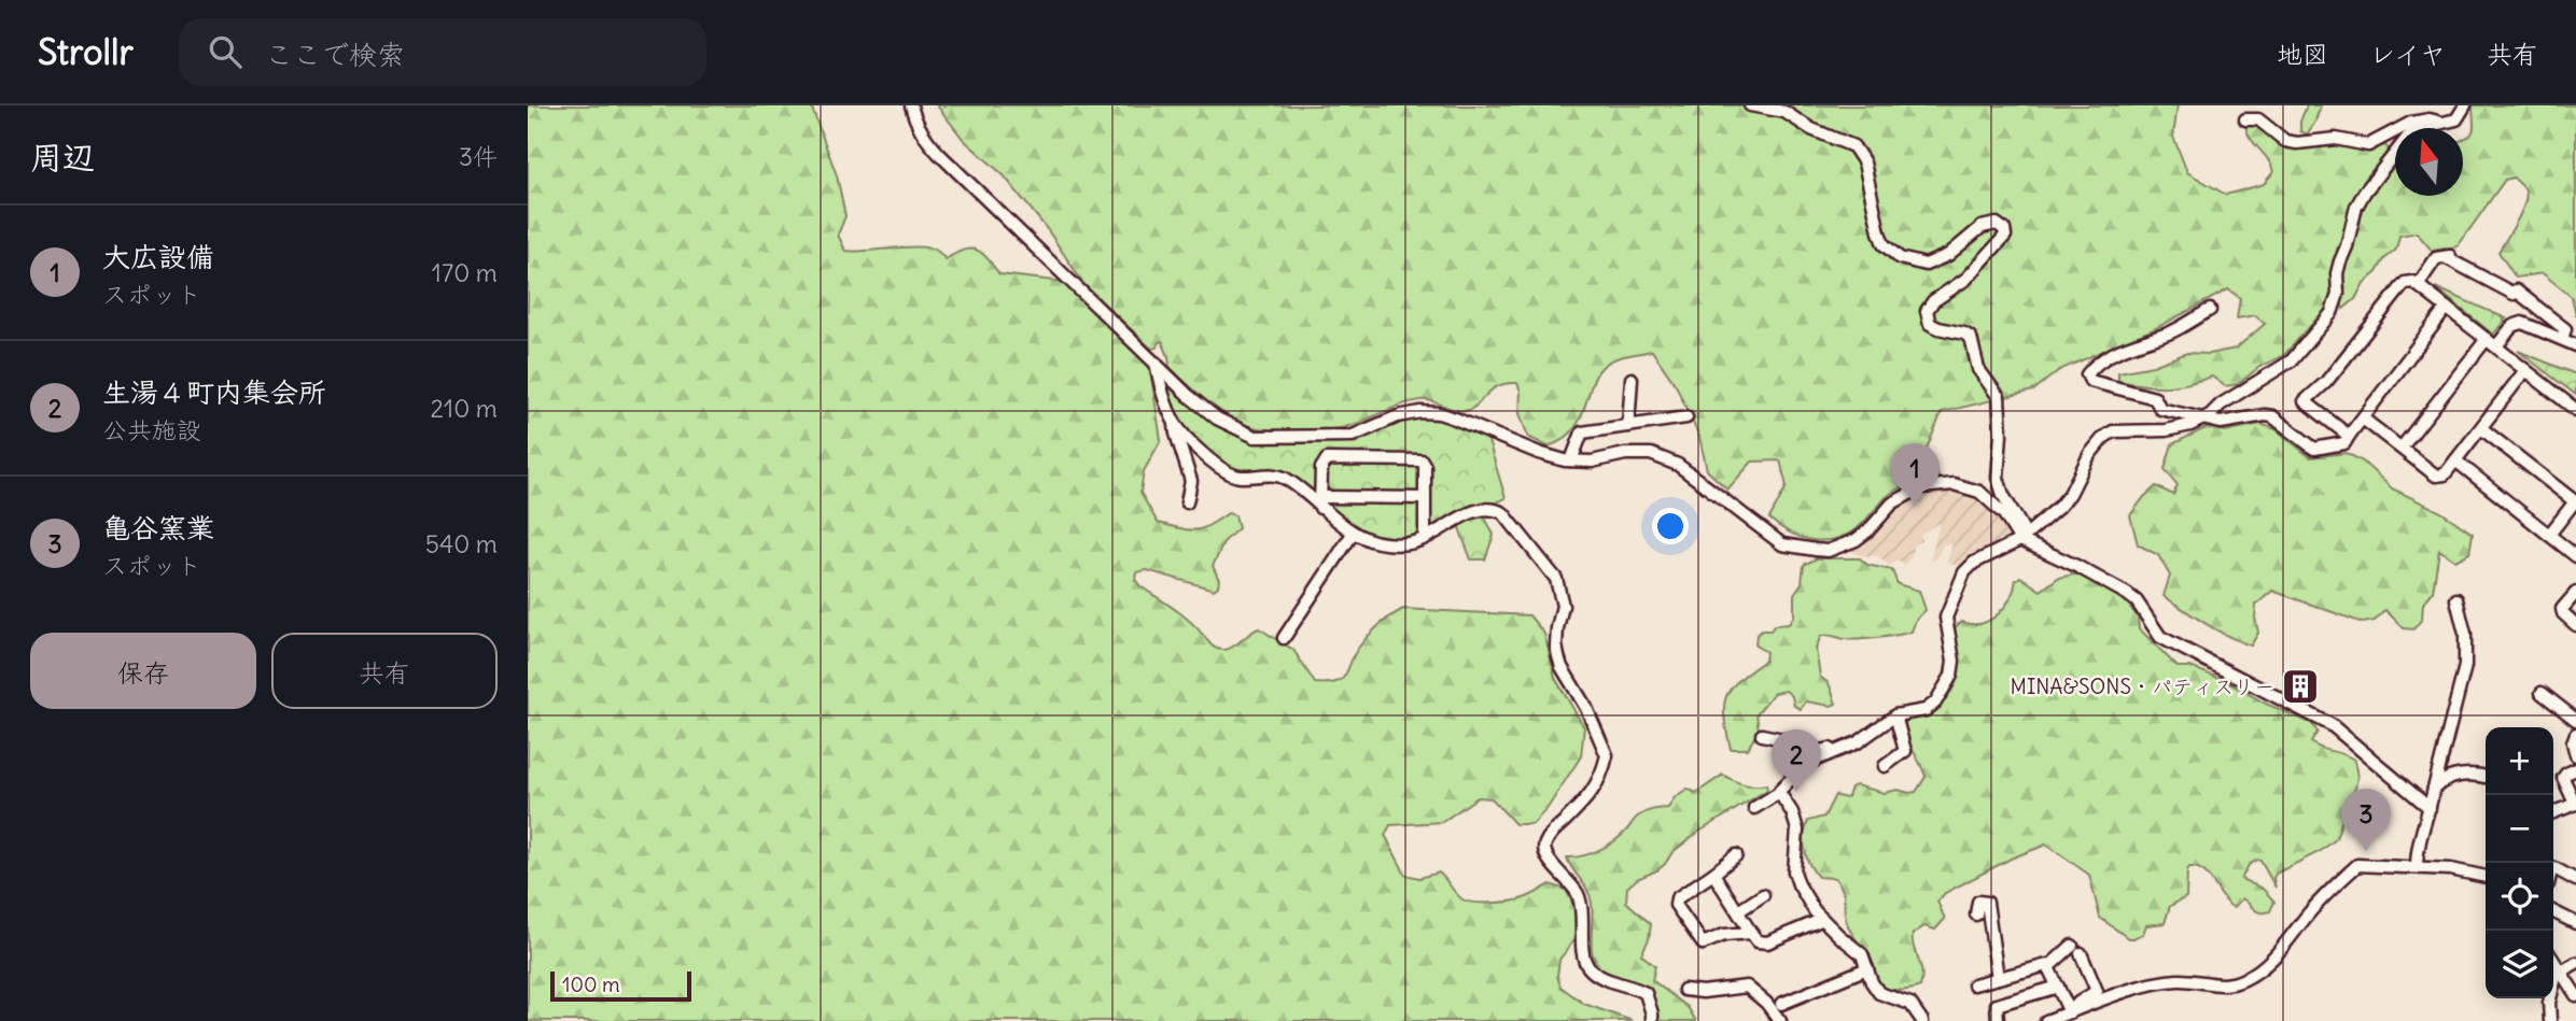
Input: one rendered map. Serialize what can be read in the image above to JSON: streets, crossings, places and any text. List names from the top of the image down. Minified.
{"places":{"building":["MINA&SONS・パティスリー"]},"scale_bar":"100 m","north":"top","page":{"header":"Strollr","search":"ここで検索","nav":["地図","レイヤ","共有"],"heading":["周辺","3件"],"list":[{"mark":"1","name":"大広設備","note":"スポット","value":"170 m"},{"mark":"2","name":"生湯４町内集会所","note":"公共施設","value":"210 m"},{"mark":"3","name":"亀谷窯業","note":"スポット","value":"540 m"}],"pins":["1","2","3"],"buttons":["保存","共有"],"map_buttons":["+","−"],"scale":"100 m"}}
